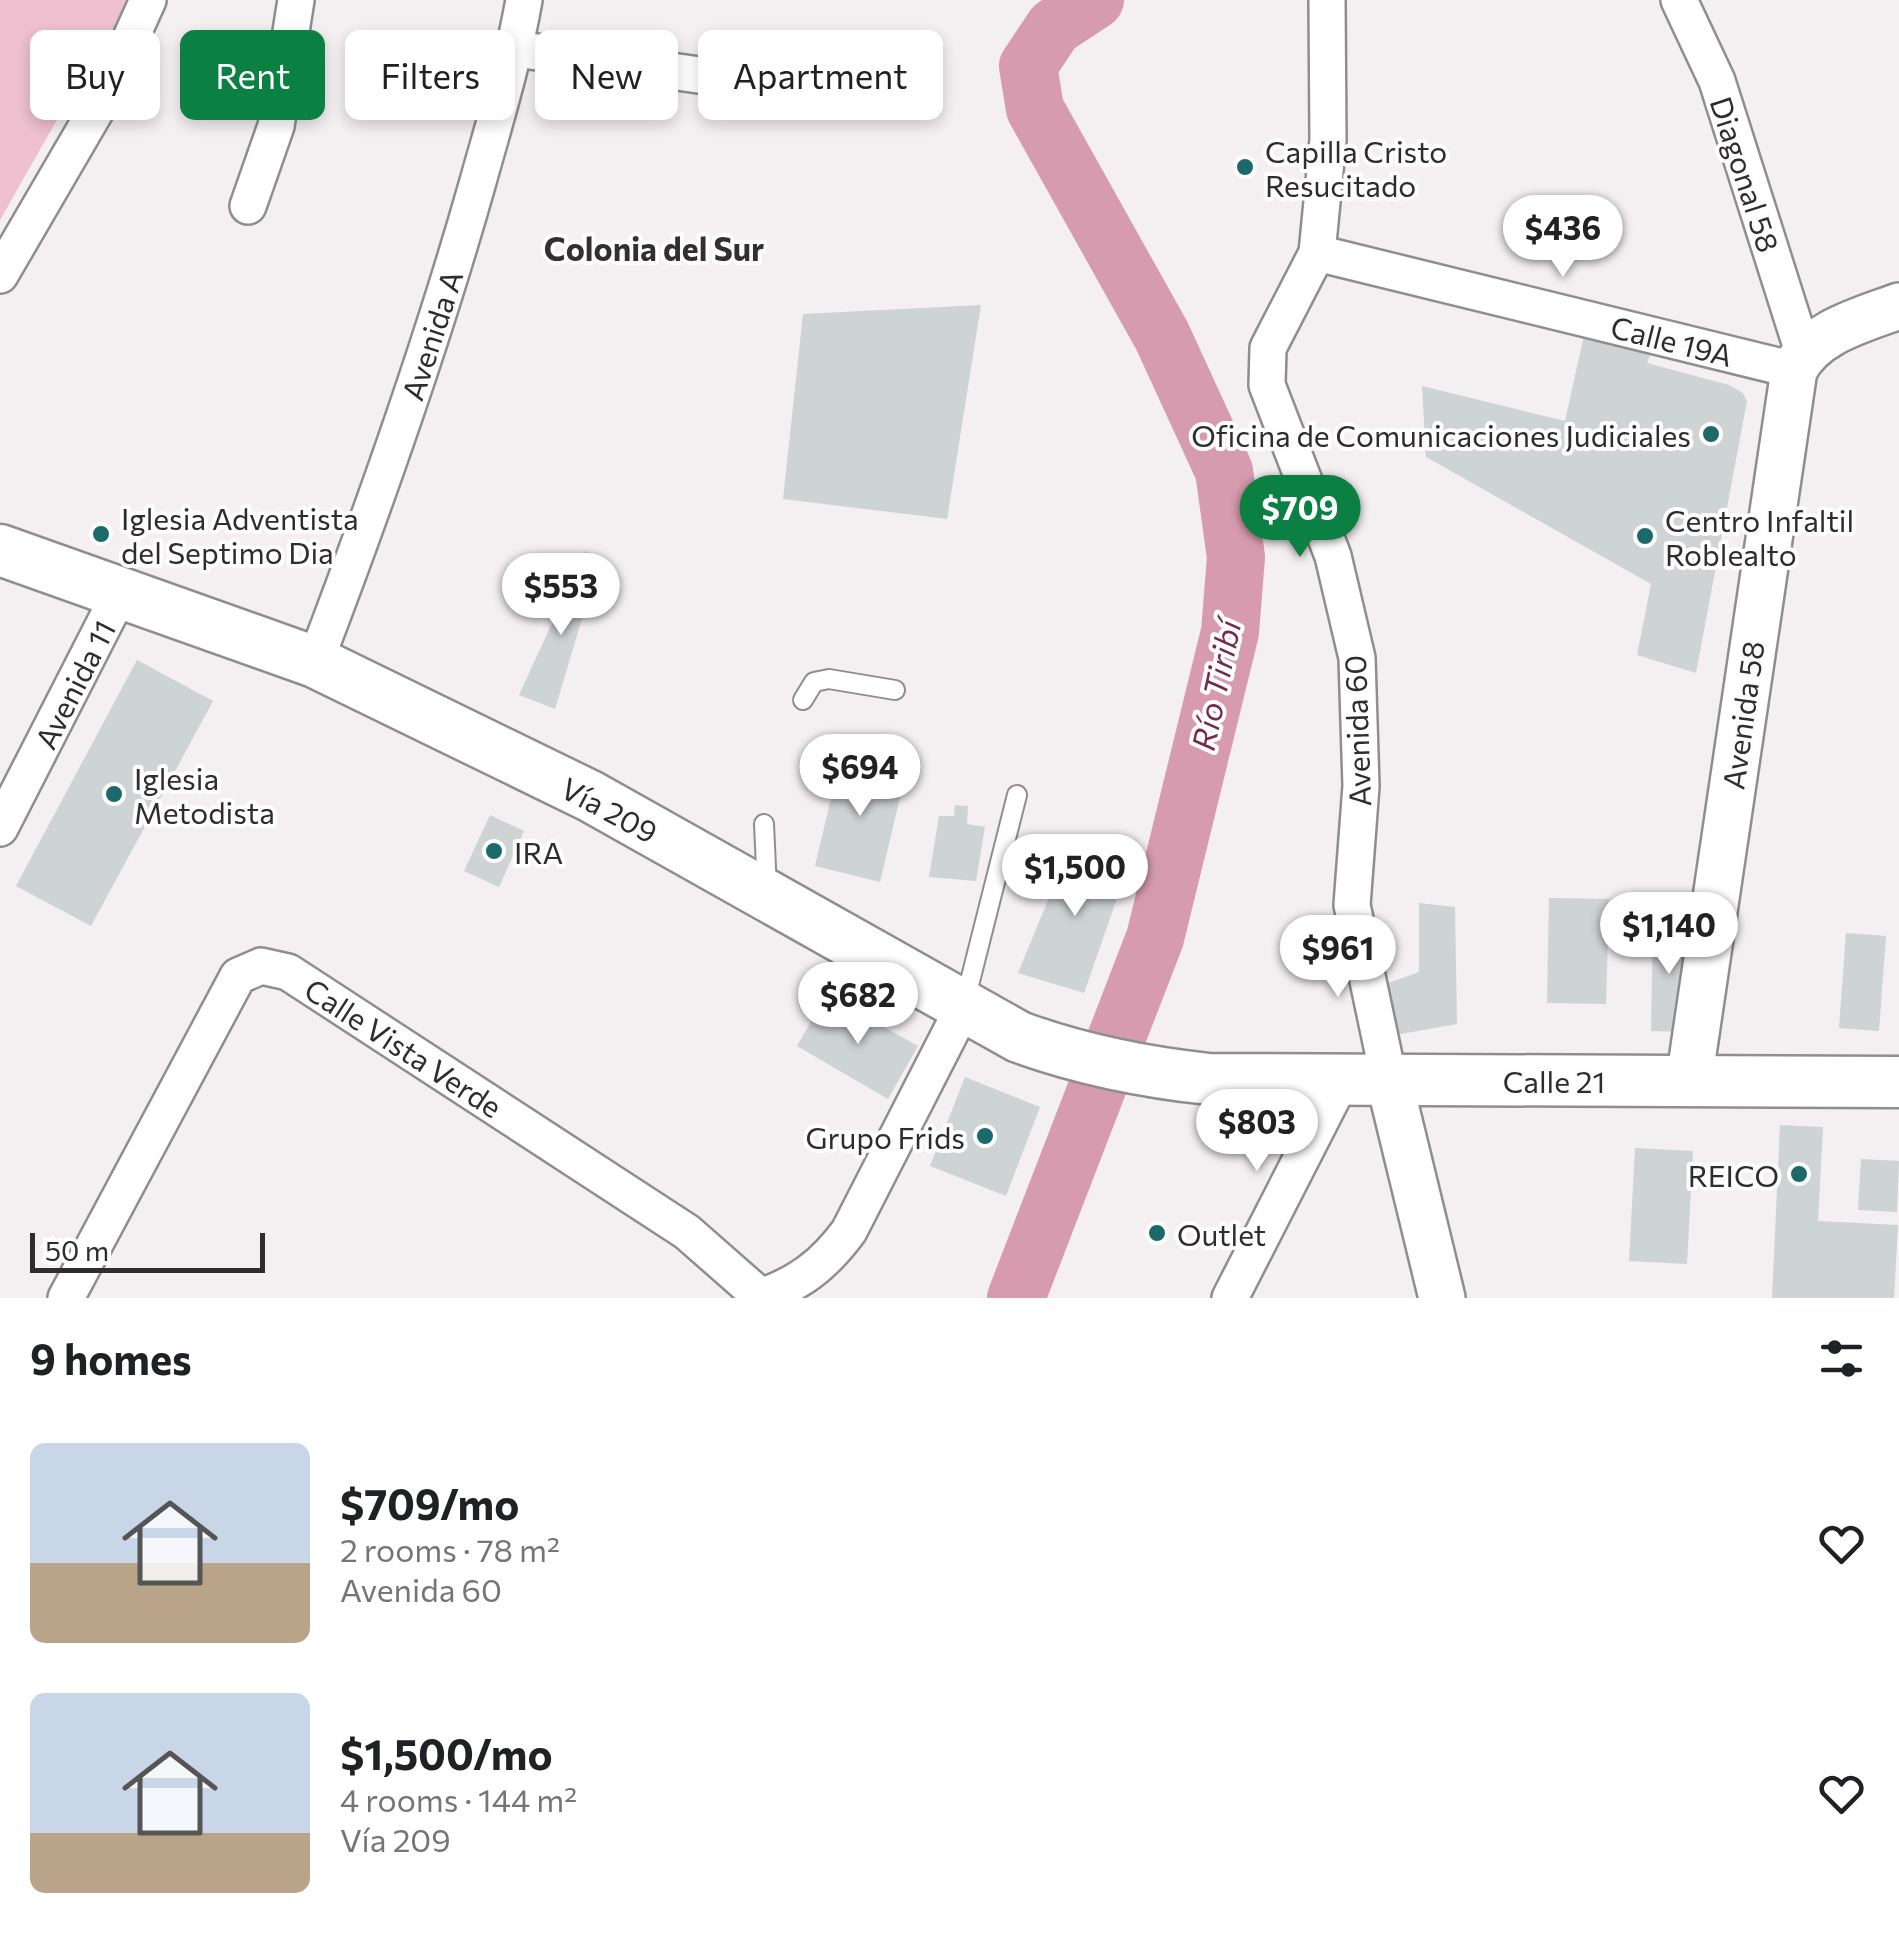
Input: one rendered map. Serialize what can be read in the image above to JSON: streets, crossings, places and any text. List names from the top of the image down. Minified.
{"streets":{"main road":["Vía 209","Calle 21"],"street":["Diagonal 58","Avenida A","Calle 19A","Avenida 11","Avenida 58","Avenida 60","Calle Vista Verde"]},"crossings":[["Diagonal 58","Calle 19A"],["Diagonal 58","Avenida 58"],["Avenida A","Vía 209"],["Calle 19A","Avenida 58"],["Calle 19A","Avenida 60"],["Avenida 11","Vía 209"],["Avenida 58","Calle 21"],["Avenida 60","Calle 21"],["Vía 209","Calle 21"]],"districts":["Colonia del Sur"],"water":["Río Tiribí"],"places":["Capilla Cristo Resucitado","Oficina de Comunicaciones Judiciales","Iglesia Adventista del Septimo Dia","Centro Infaltil Roblealto","Iglesia Metodista","IRA","Grupo Frids","REICO","Outlet"],"scale_bar":"50 m","page":{"chip":["Buy","Rent","Filters","New","Apartment"],"price":["$436","$709","$553","$694","$1,500","$1,140","$961","$682","$803"],"scale":"50 m","heading":"9 homes","list":[{"name":"$709/mo","note":"2 rooms · 78 m² · Avenida 60"},{"name":"$1,500/mo","note":"4 rooms · 144 m² · Vía 209"}]}}
